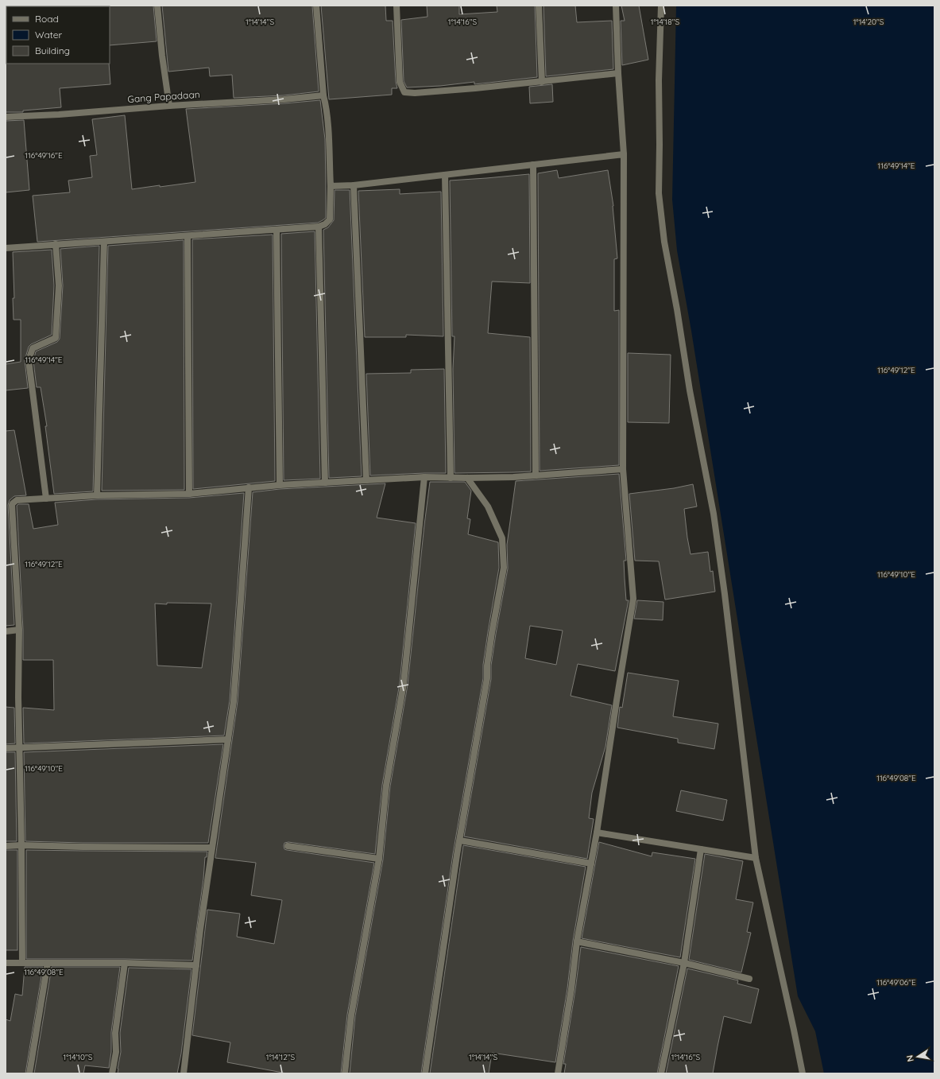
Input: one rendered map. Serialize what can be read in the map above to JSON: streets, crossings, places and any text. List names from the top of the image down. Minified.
{"streets":{"street":["Gang Papadaan"]},"legend":["Road","Water","Building"],"north":"left","coordinates":["1°14'14\"S","1°14'16\"S","1°14'18\"S","1°14'20\"S","116°49'16\"E","116°49'14\"E","116°49'12\"E","116°49'10\"E","116°49'08\"E","116°49'06\"E","1°14'10\"S","1°14'12\"S"]}
